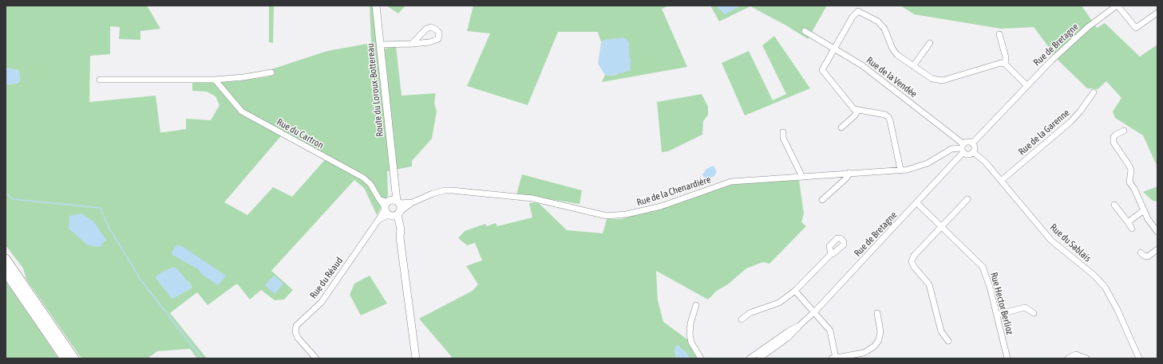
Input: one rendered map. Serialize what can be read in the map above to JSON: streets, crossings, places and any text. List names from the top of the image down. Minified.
{"streets":{"main road":["Route du Loroux-Bottereau"],"street":["Rue de Bretagne","Rue de la Vendée","Rue de la Garenne","Rue du Cartron","Rue de la Chenardière","Rue du Sablais","Rue du Réaud","Rue Hector Berlioz"]},"crossings":[["Rue de Bretagne","Rue de la Vendée"],["Rue de Bretagne","Rue de la Chenardière"],["Rue de Bretagne","Rue du Sablais"],["Rue de Bretagne","Rue Hector Berlioz"],["Rue de la Vendée","Rue de la Chenardière"],["Rue de la Vendée","Rue du Sablais"],["Route du Loroux-Bottereau","Rue du Cartron"],["Route du Loroux-Bottereau","Rue de la Chenardière"],["Route du Loroux-Bottereau","Rue du Réaud"],["Rue de la Garenne","Rue du Sablais"],["Rue du Cartron","Rue de la Chenardière"],["Rue du Cartron","Rue du Réaud"],["Rue de la Chenardière","Rue du Sablais"],["Rue de la Chenardière","Rue du Réaud"]]}
